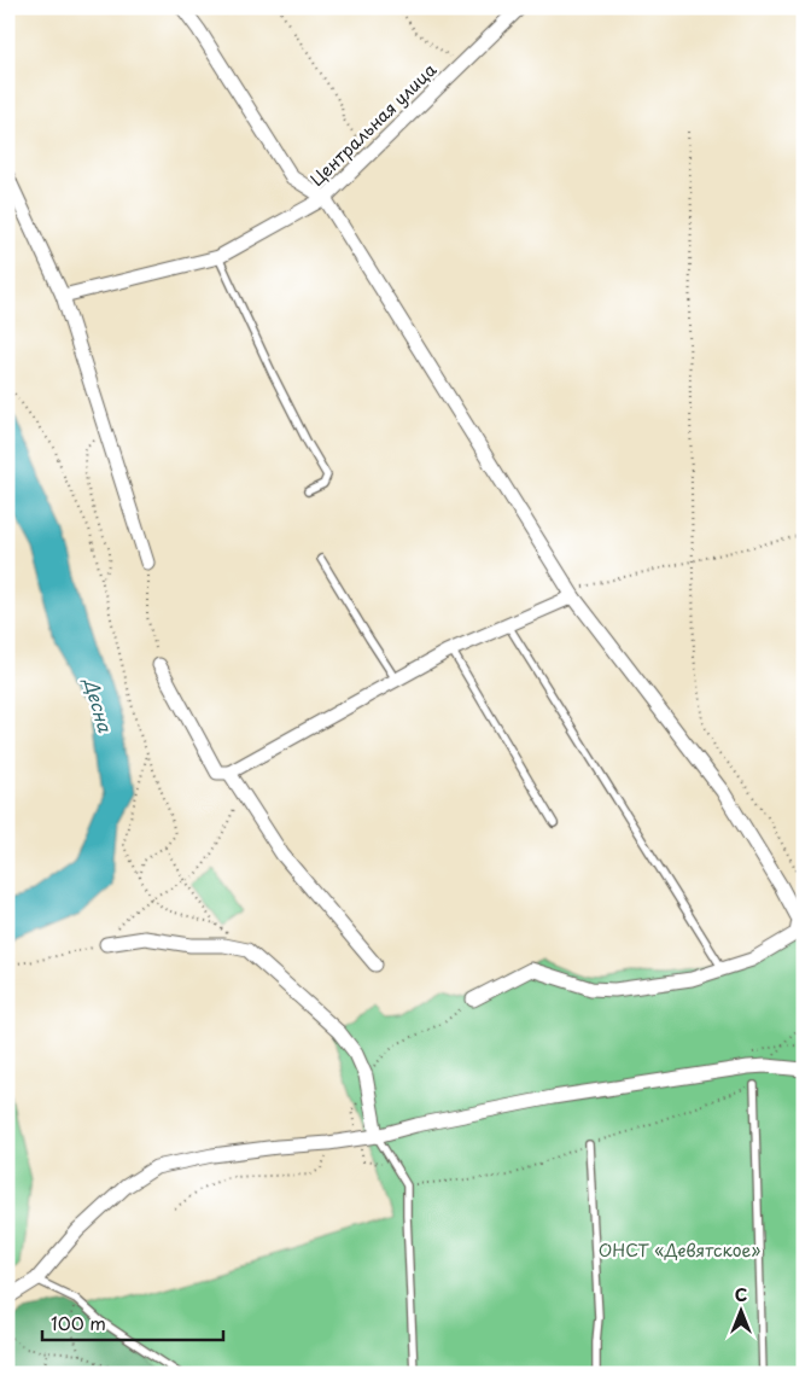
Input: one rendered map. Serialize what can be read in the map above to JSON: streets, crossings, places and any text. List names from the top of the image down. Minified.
{"streets":{"street":["Центральная улица"]},"water":["Десна"],"parks":["ОНСТ «Девятское»"],"scale_bar":"100 m","north":"top"}
